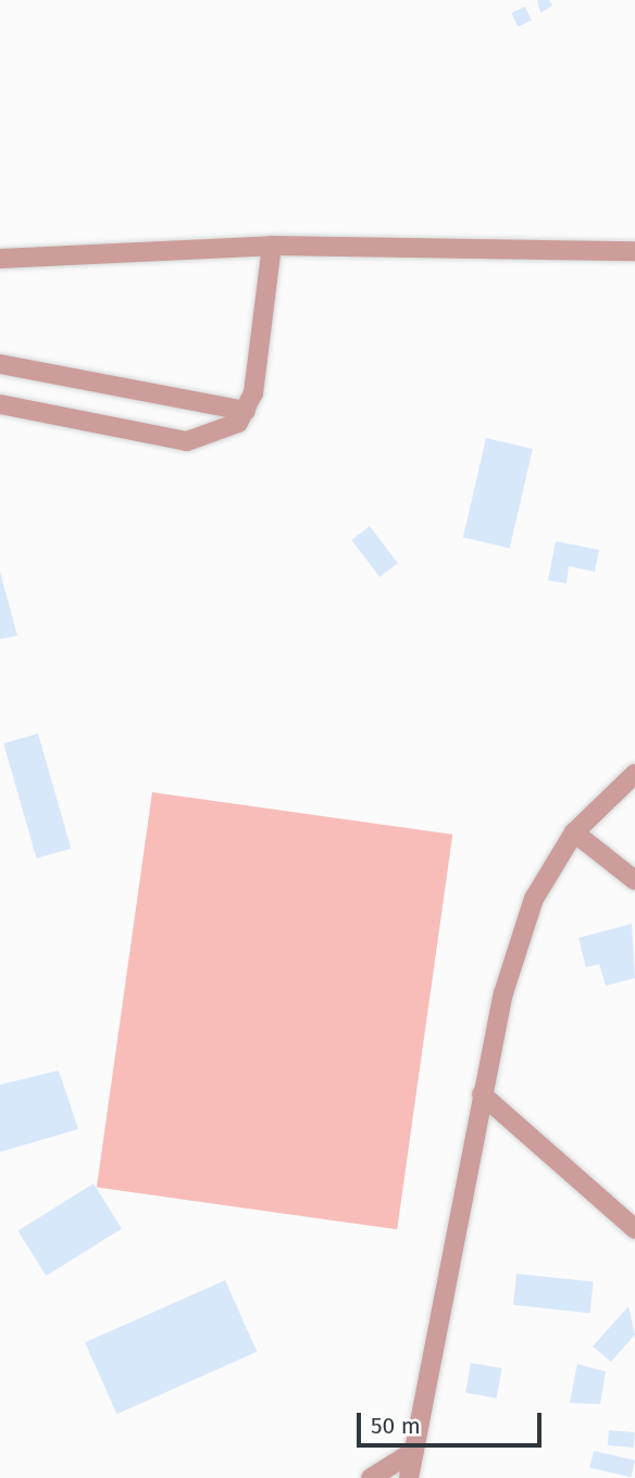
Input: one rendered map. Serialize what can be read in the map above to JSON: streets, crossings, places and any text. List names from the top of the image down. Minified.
{"scale_bar":"50 m"}
